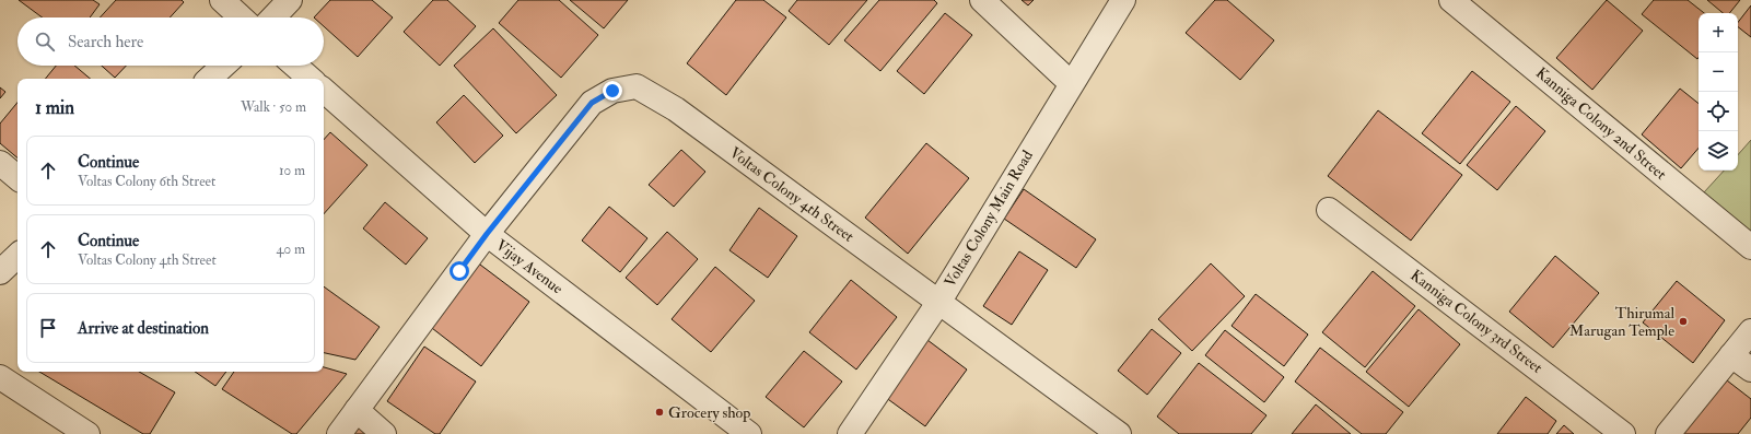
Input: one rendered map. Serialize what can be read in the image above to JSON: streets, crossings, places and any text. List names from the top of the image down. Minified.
{"streets":{"street":["Kanniga Colony 2nd Street","Voltas Colony 4th Street","Voltas Colony Main Road","Vijay Avenue","Kanniga Colony 3rd Street"]},"crossings":[["Voltas Colony 4th Street","Voltas Colony Main Road"],["Voltas Colony 4th Street","Vijay Avenue"]],"places":["Thirumal Marugan Temple","Grocery shop"],"page":{"map_buttons":["+","−"],"search":"Search here","heading":["1 min","Walk · 50 m"],"list":[["Continue","Voltas Colony 6th Street","10 m"],["Continue","Voltas Colony 4th Street","40 m"],"Arrive at destination"]}}
